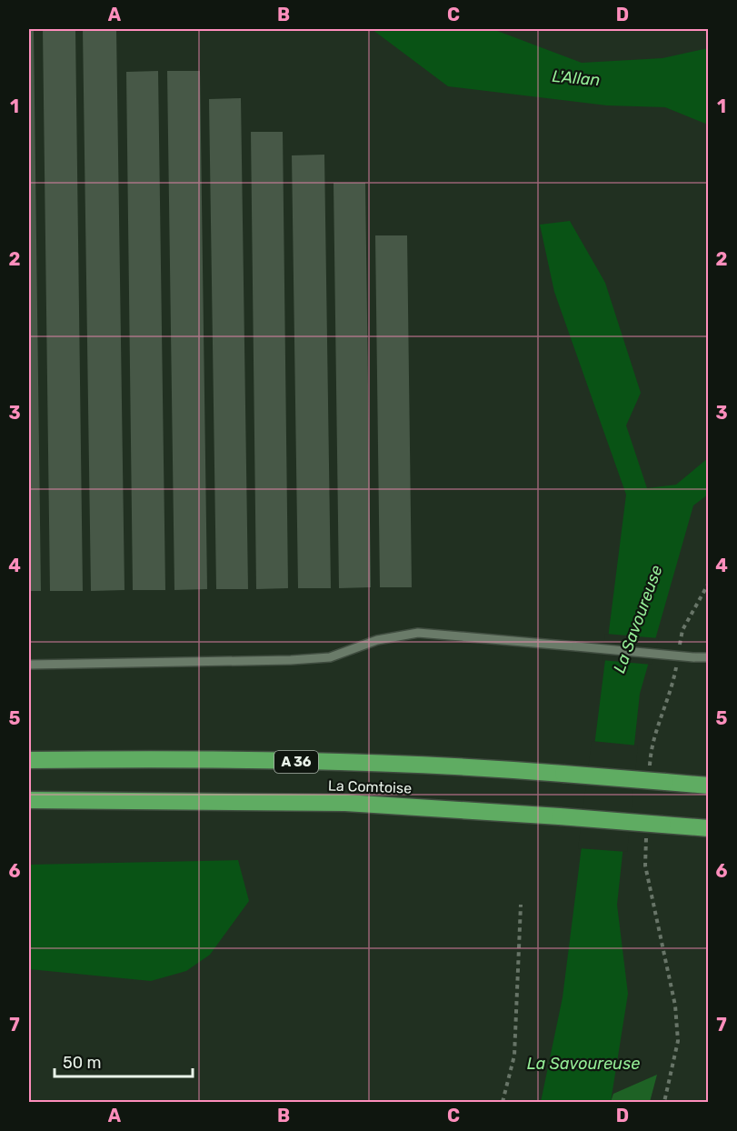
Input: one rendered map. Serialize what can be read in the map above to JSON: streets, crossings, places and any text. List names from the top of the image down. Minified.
{"streets":{"highway":["A 36","La Comtoise"]},"water":["L'Allan","La Savoureuse"],"scale_bar":"50 m","grid":{"columns":["A","B","C","D"],"rows":["1","2","3","4","5","6","7"]}}
